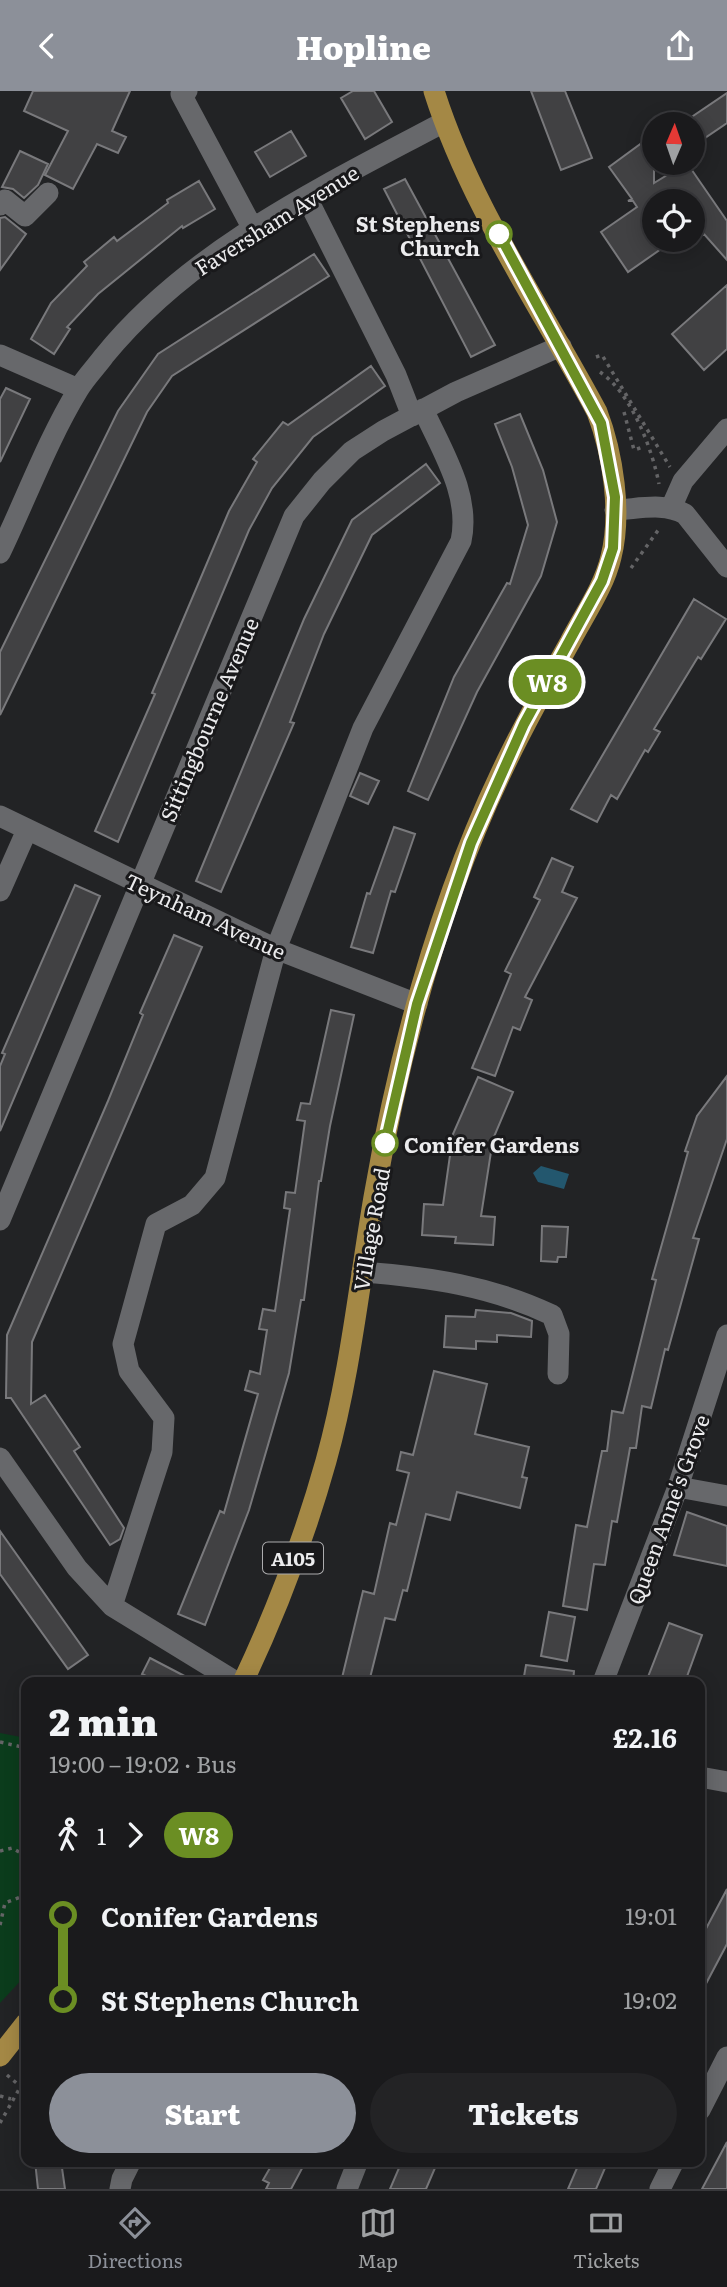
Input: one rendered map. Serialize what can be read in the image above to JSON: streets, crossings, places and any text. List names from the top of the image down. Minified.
{"streets":{"main road":["Village Road","A105"],"street":["Faversham Avenue","Sittingbourne Avenue","Teynham Avenue","Queen Anne's Grove"]},"crossings":[["Faversham Avenue","A105"],["Sittingbourne Avenue","Teynham Avenue"],["Sittingbourne Avenue","A105"],["Teynham Avenue","Village Road"],["Village Road","A105"]],"places":["St Stephens Church","Conifer Gardens"],"lines":["bus line W8"],"north":"top","page":{"header":"Hopline","on_map":"W8","heading":["2 min","19:00 – 19:02 · Bus","£2.16"],"legs":["1","W8"],"list":[{"name":"Conifer Gardens","value":"19:01"},{"name":"St Stephens Church","value":"19:02"}],"buttons":["Start","Tickets"],"tabs":["Directions","Map","Tickets"]}}
